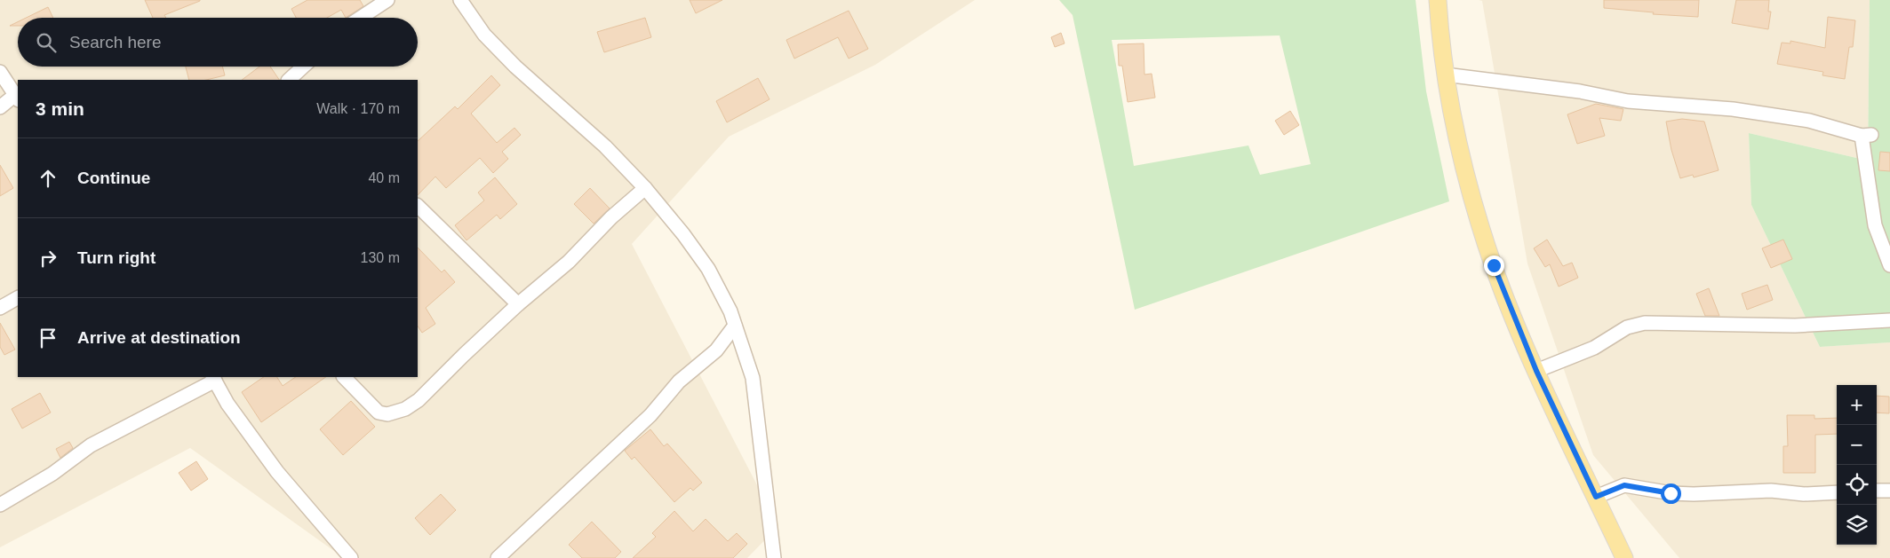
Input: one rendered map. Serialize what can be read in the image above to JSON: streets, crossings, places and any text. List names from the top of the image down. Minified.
{"page":{"search":"Search here","heading":["3 min","Walk · 170 m"],"list":[["Continue","40 m"],["Turn right","130 m"],"Arrive at destination"],"map_buttons":["+","−"]}}
